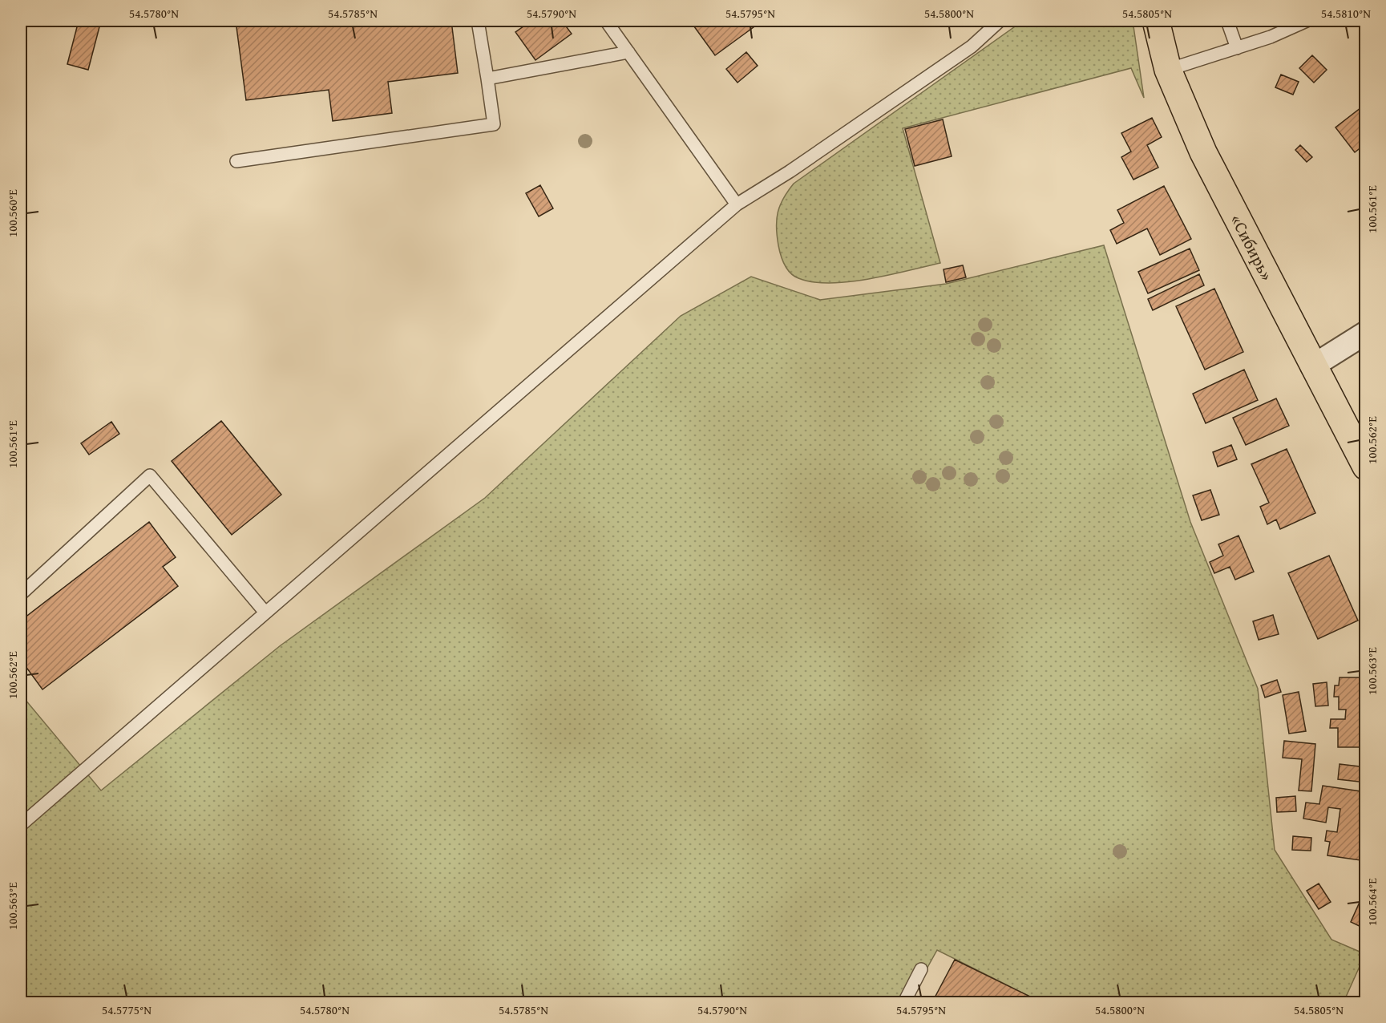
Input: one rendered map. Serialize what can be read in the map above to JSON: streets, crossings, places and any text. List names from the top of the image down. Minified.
{"streets":{"highway":["«Сибирь»"]},"coordinates":["54.5780°N","54.5785°N","54.5790°N","54.5795°N","54.5800°N","54.5805°N","54.5810°N","100.561°E","100.560°E","100.562°E","100.563°E","100.564°E","54.5775°N"]}
